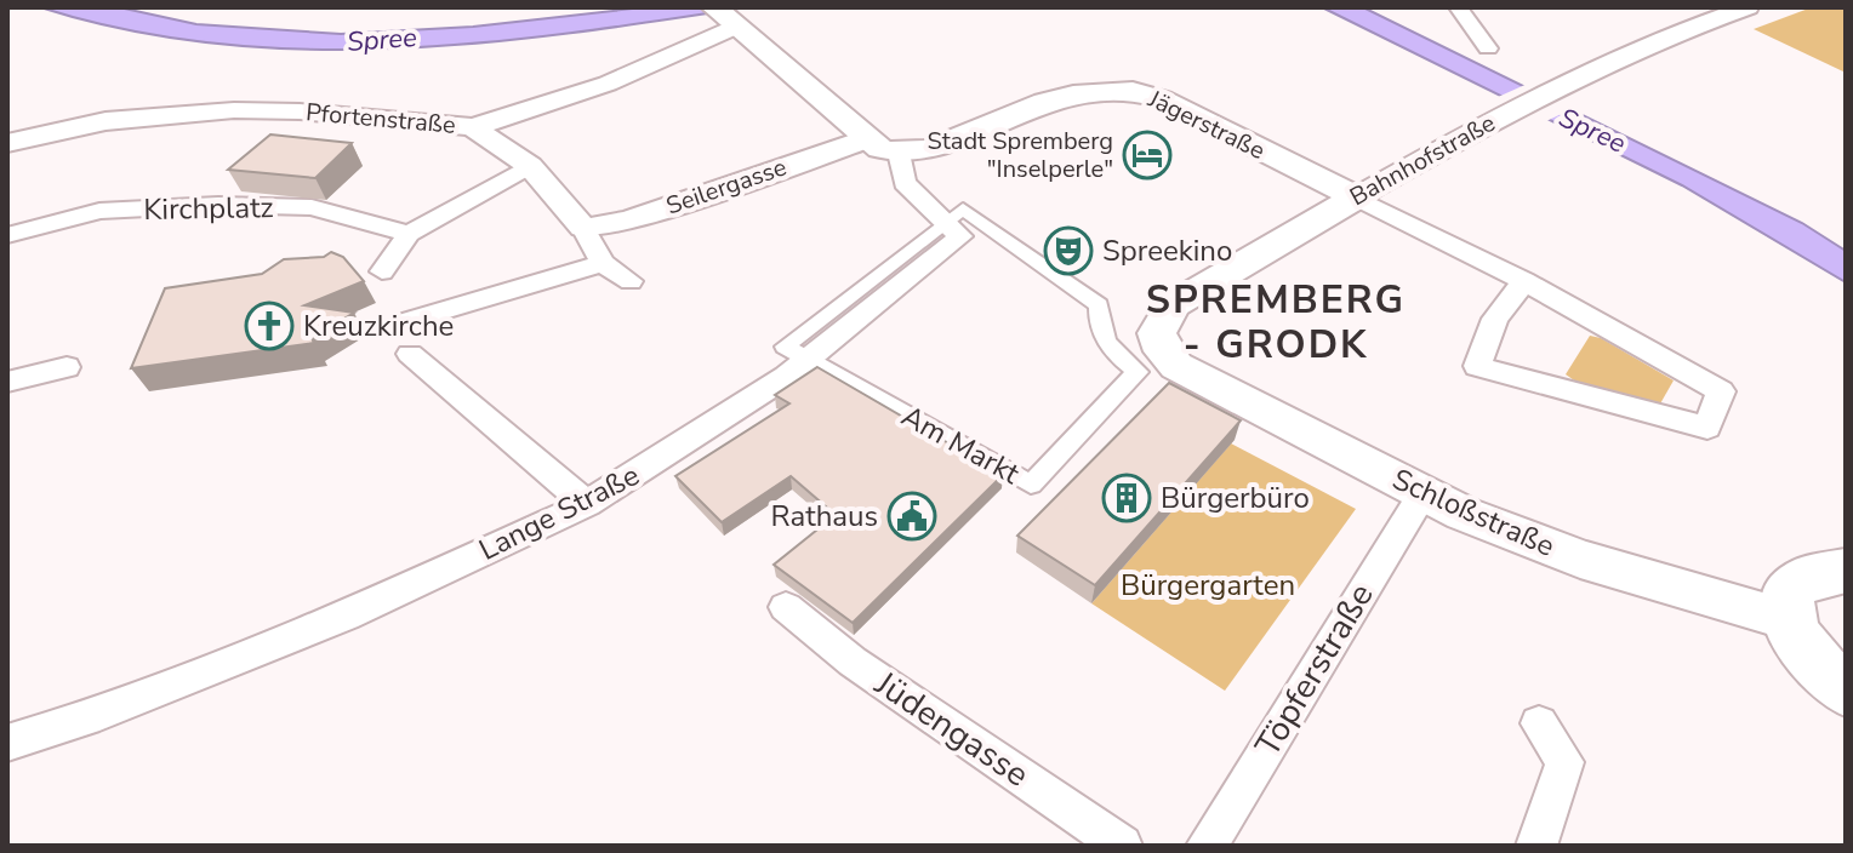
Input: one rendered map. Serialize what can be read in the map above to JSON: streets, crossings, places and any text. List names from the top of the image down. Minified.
{"streets":{"main road":["Jägerstraße","Bahnhofstraße","Schloßstraße"],"street":["Pfortenstraße","Seilergasse","Kirchplatz","Am Markt","Lange Straße","Töpferstraße","Jüdengasse"]},"crossings":[["Jägerstraße","Bahnhofstraße"],["Jägerstraße","Seilergasse"],["Bahnhofstraße","Schloßstraße"],["Am Markt","Lange Straße"],["Schloßstraße","Töpferstraße"]],"districts":["SPREMBERG - GRODK"],"water":["Spree"],"parks":["Bürgergarten"],"places":{"hotel":["Stadt Spremberg \"Inselperle\""],"theatre":["Spreekino"],"church":["Kreuzkirche"],"building":["Bürgerbüro"],"public building":["Rathaus"]}}
